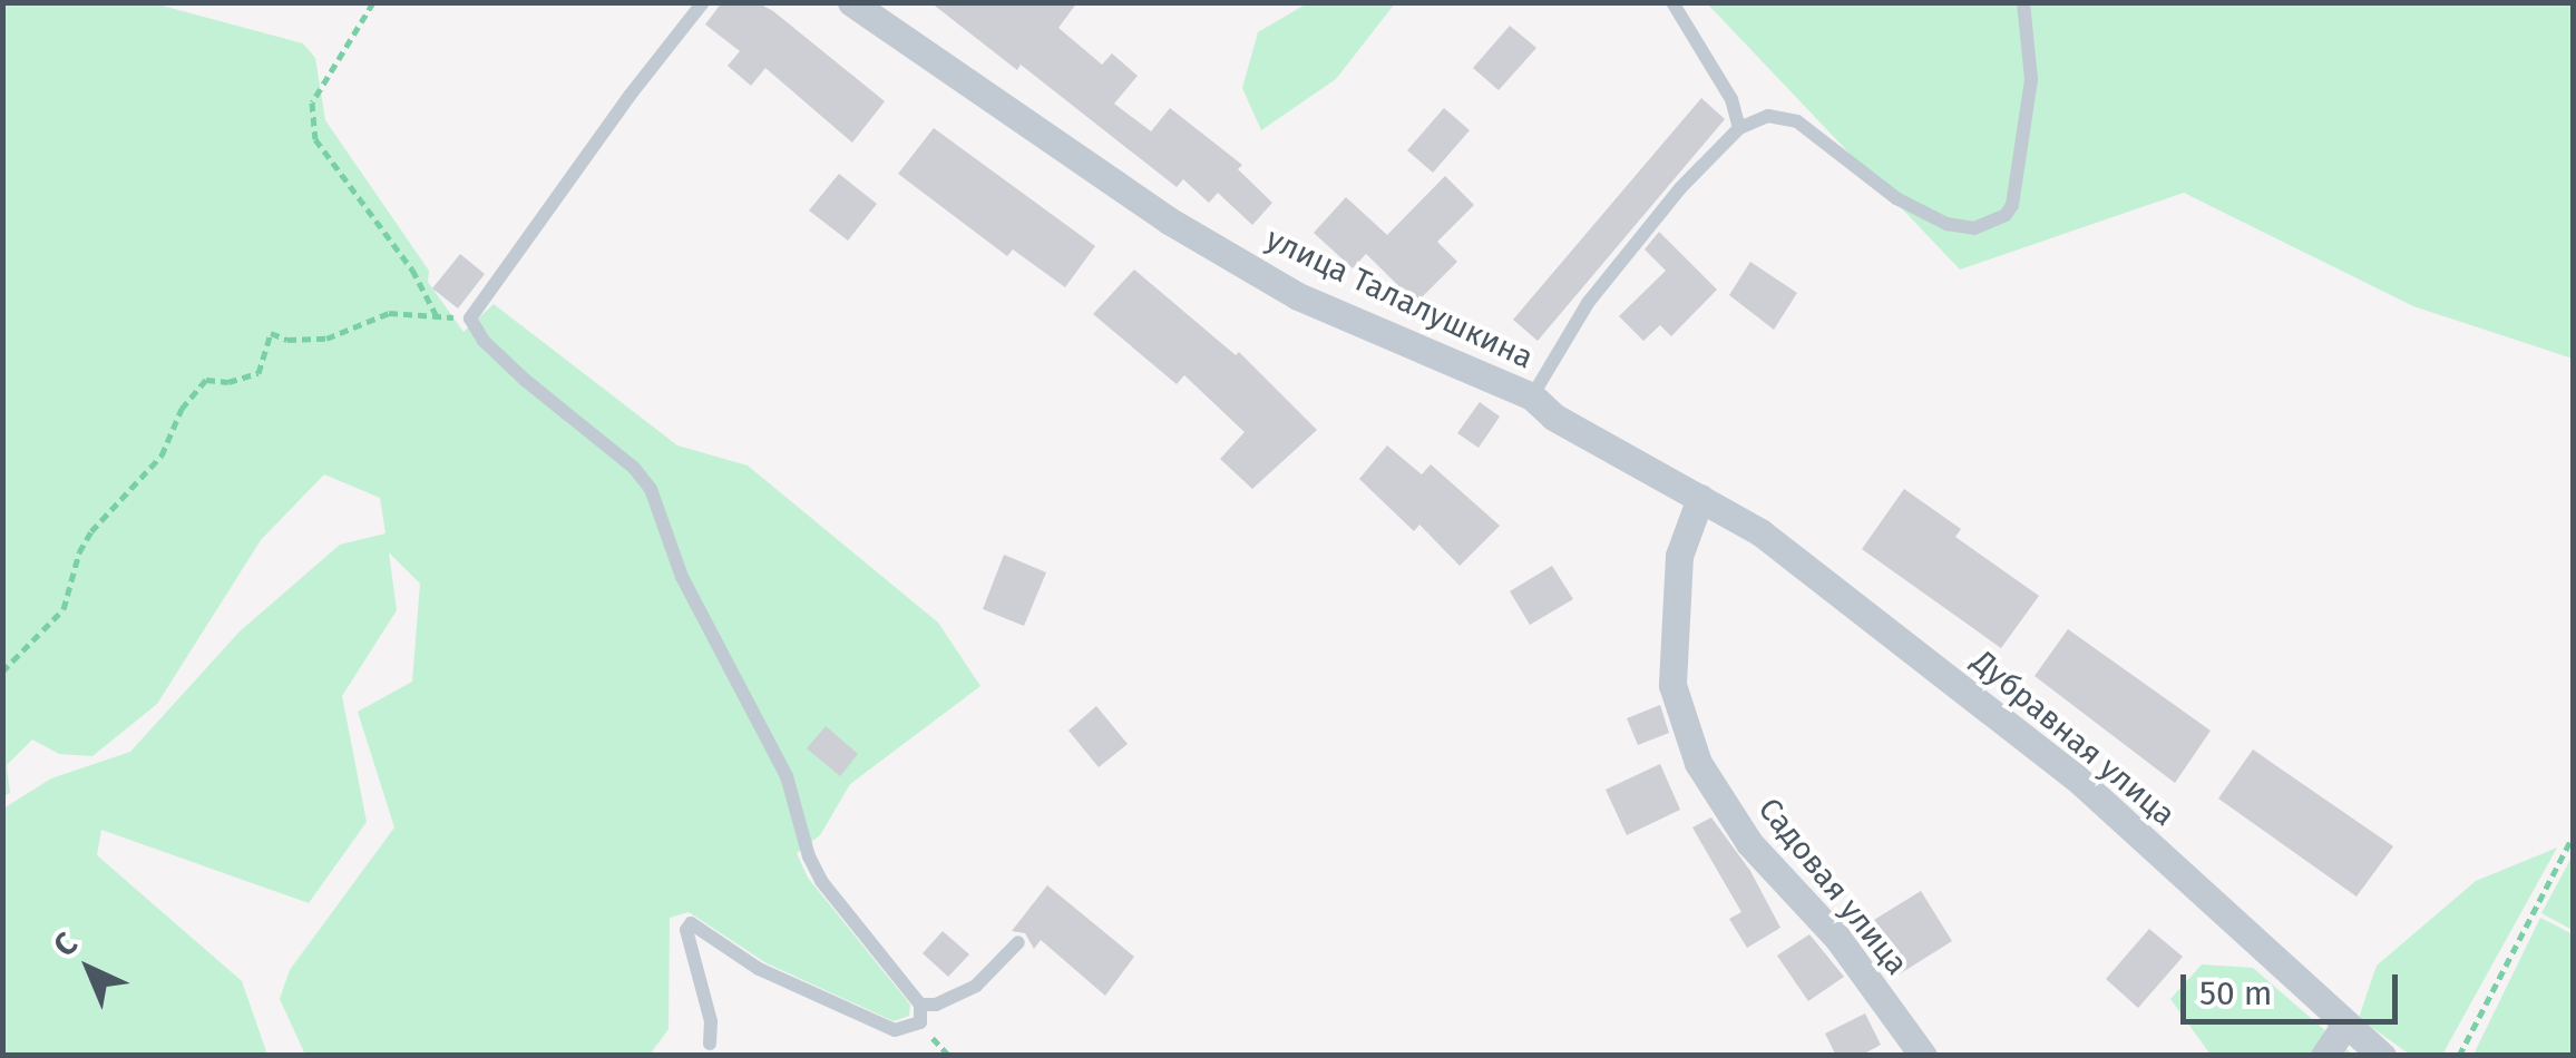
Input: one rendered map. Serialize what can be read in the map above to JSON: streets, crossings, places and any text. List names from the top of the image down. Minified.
{"streets":{"street":["улица Талалушкина","Дубравная улица","Садовая улица"]},"crossings":[["улица Талалушкина","Дубравная улица"],["улица Талалушкина","Садовая улица"],["Дубравная улица","Садовая улица"]],"scale_bar":"50 m","north":"top left"}
